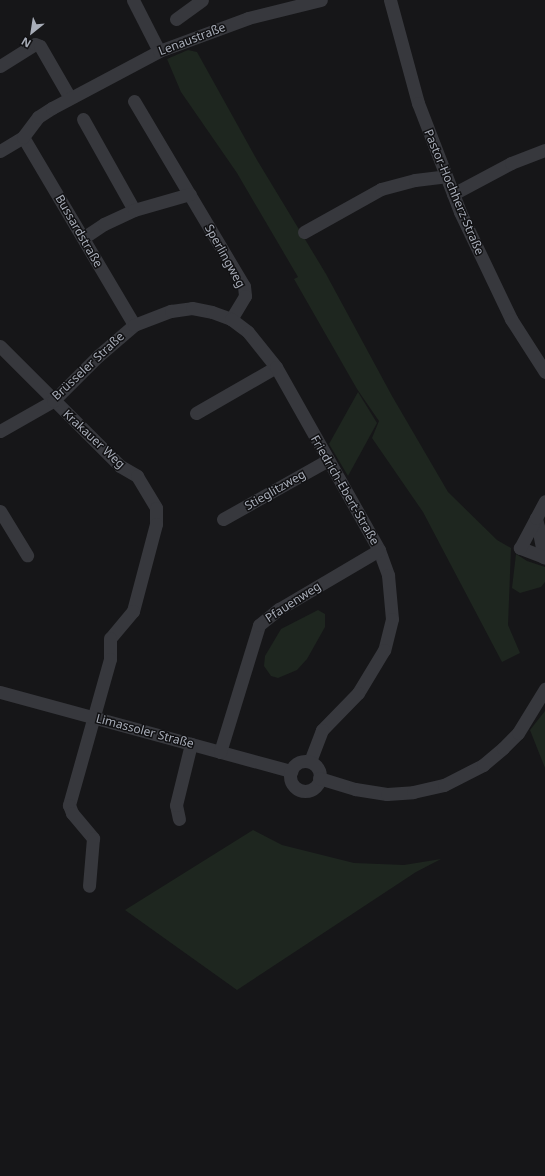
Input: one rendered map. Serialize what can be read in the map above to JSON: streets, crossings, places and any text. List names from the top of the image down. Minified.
{"streets":{"street":["Lenaustraße","Pastor-Hochherz-Straße","Bussardstraße","Sperlingweg","Brüsseler Straße","Krakauer Weg","Stieglitzweg","Friedrich-Ebert-Straße","Pfauenweg","Limassoler Straße"]},"crossings":[["Lenaustraße","Bussardstraße"],["Bussardstraße","Brüsseler Straße"],["Bussardstraße","Friedrich-Ebert-Straße"],["Sperlingweg","Friedrich-Ebert-Straße"],["Brüsseler Straße","Krakauer Weg"],["Brüsseler Straße","Friedrich-Ebert-Straße"],["Krakauer Weg","Limassoler Straße"],["Stieglitzweg","Friedrich-Ebert-Straße"],["Friedrich-Ebert-Straße","Pfauenweg"],["Friedrich-Ebert-Straße","Limassoler Straße"],["Pfauenweg","Limassoler Straße"]],"north":"bottom left"}
